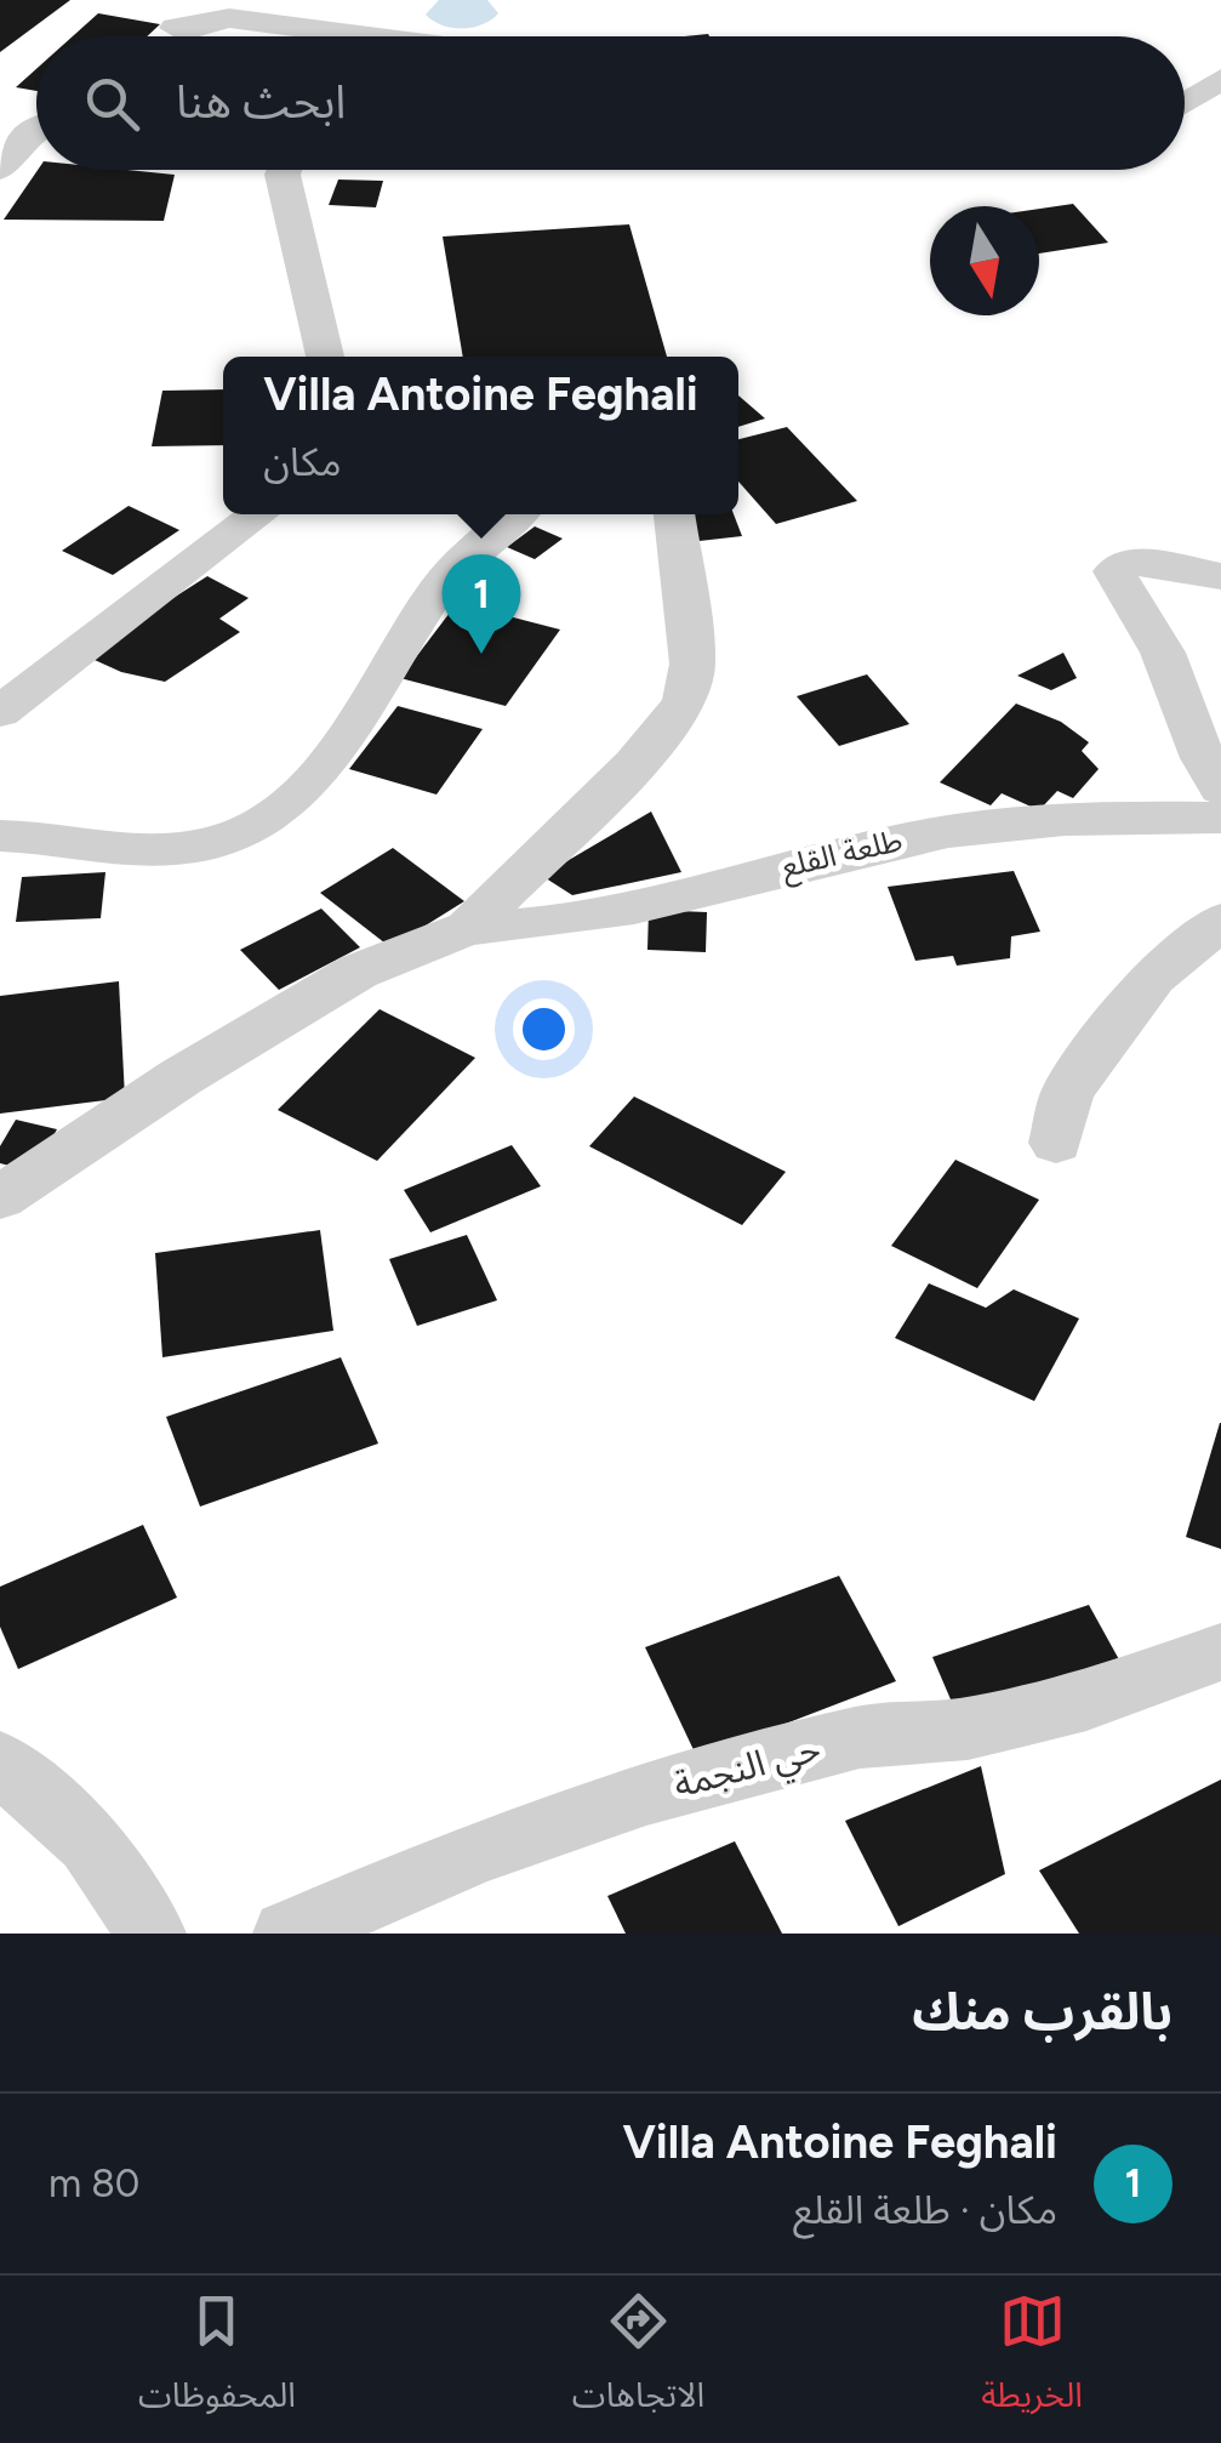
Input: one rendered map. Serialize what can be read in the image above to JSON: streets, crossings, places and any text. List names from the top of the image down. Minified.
{"streets":{"street":["طلعة القلع","حي النجمة"]},"north":"bottom","page":{"search":"ابحث هنا","popup":["Villa Antoine Feghali","مكان"],"pins":"1","heading":"بالقرب منك","list":[{"mark":"1","name":"Villa Antoine Feghali","note":"مكان · طلعة القلع","value":"80 m"}],"nav":["الخريطة","الاتجاهات","المحفوظات"]}}
